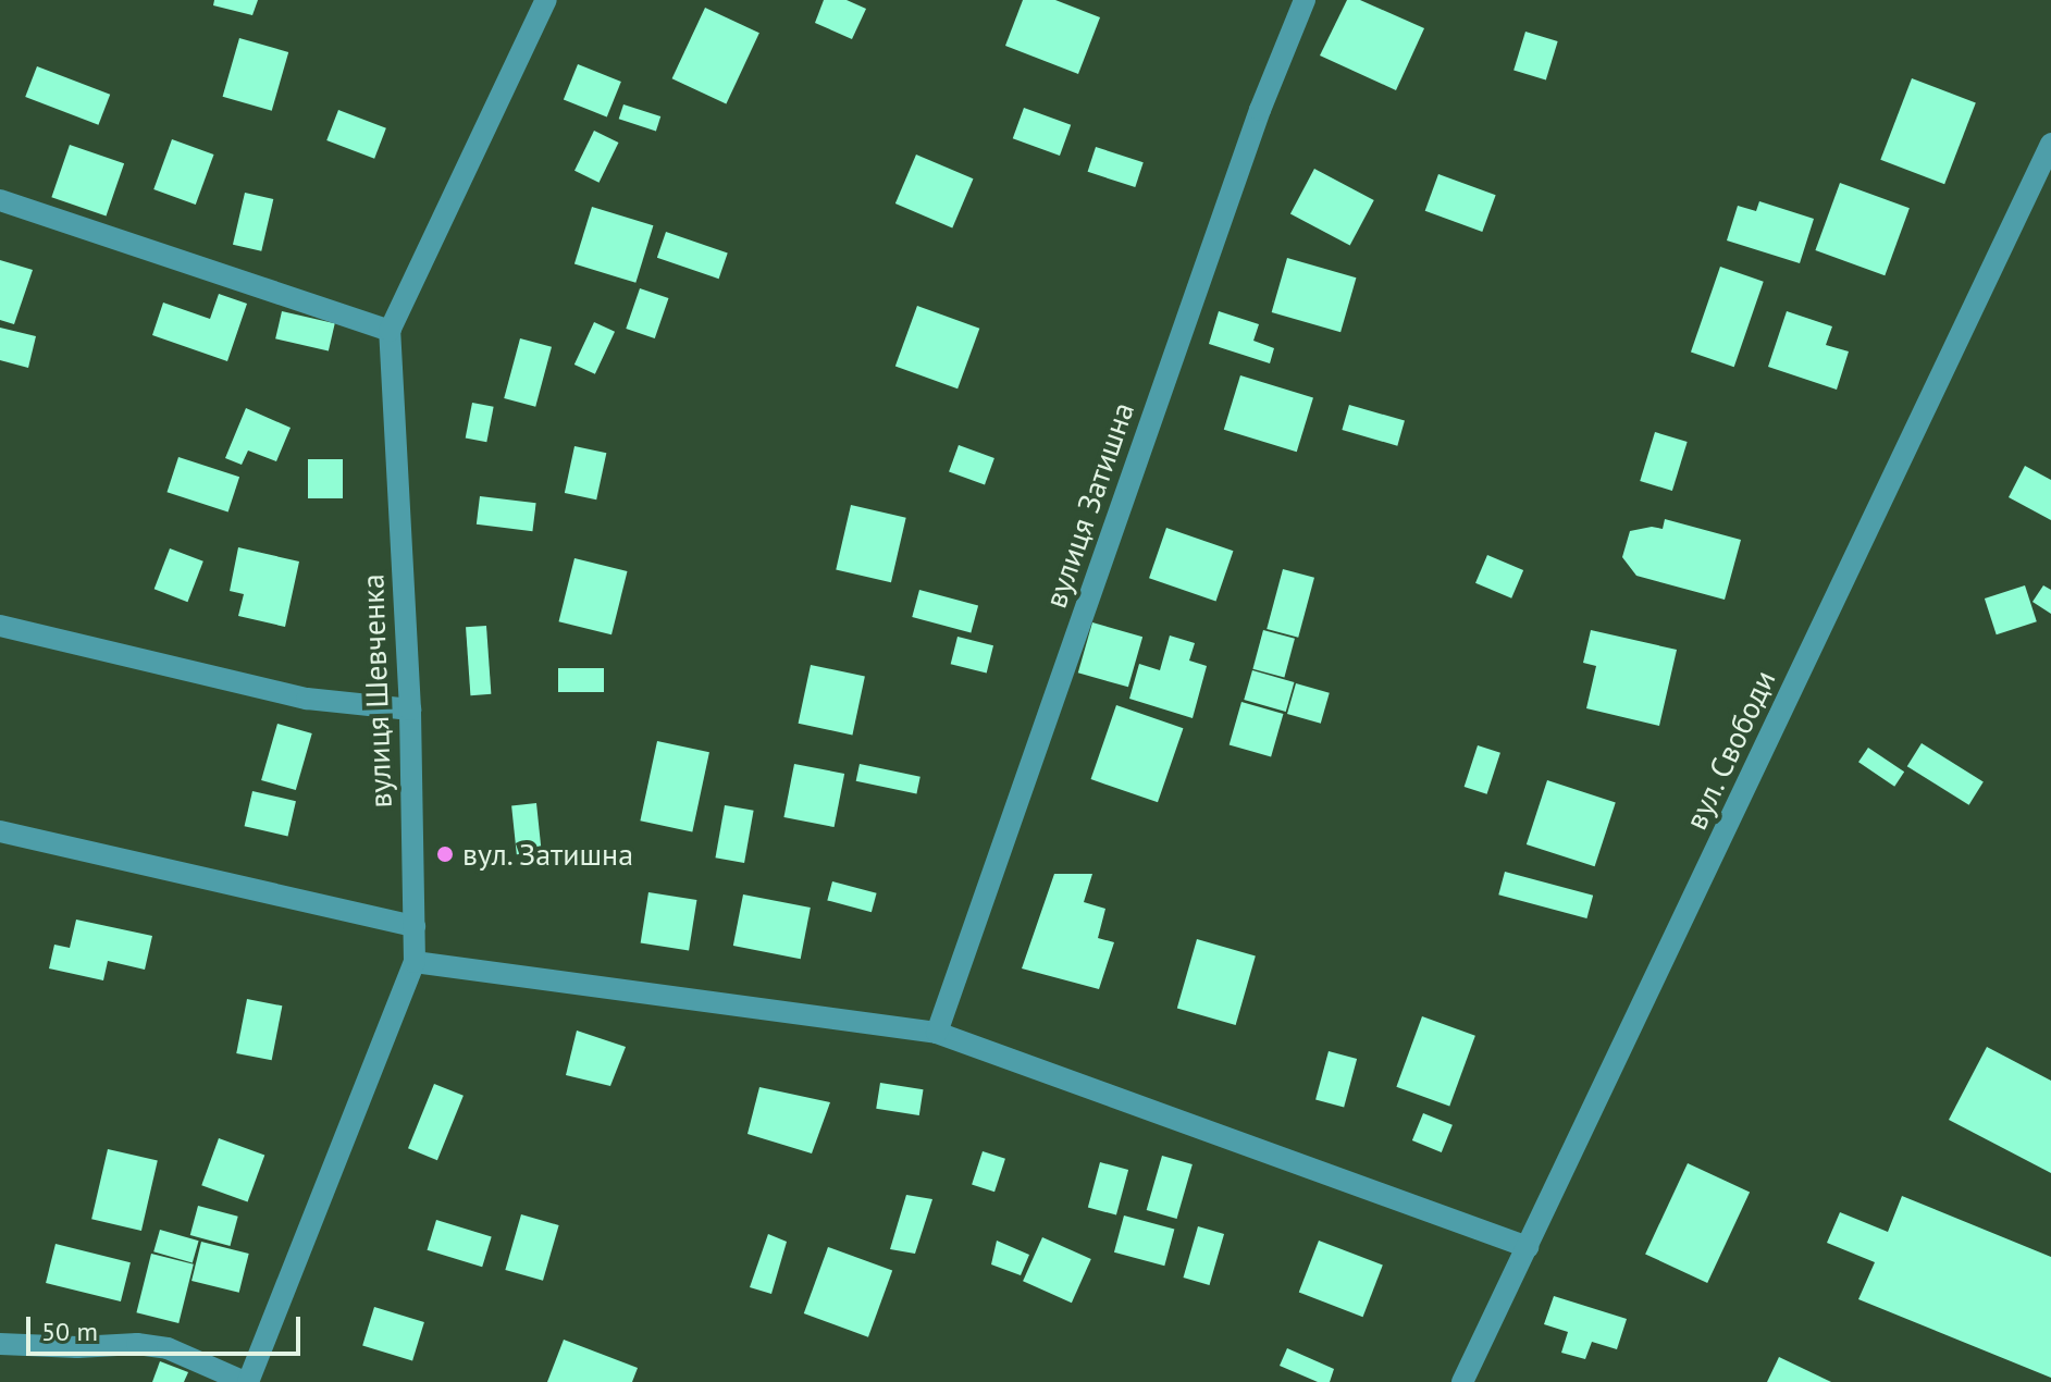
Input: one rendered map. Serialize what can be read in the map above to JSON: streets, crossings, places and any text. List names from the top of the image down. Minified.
{"streets":{"street":["вулиця Затишна","вулиця Шевченка","вул. Свободи"]},"places":["вул. Затишна"],"scale_bar":"50 m"}
